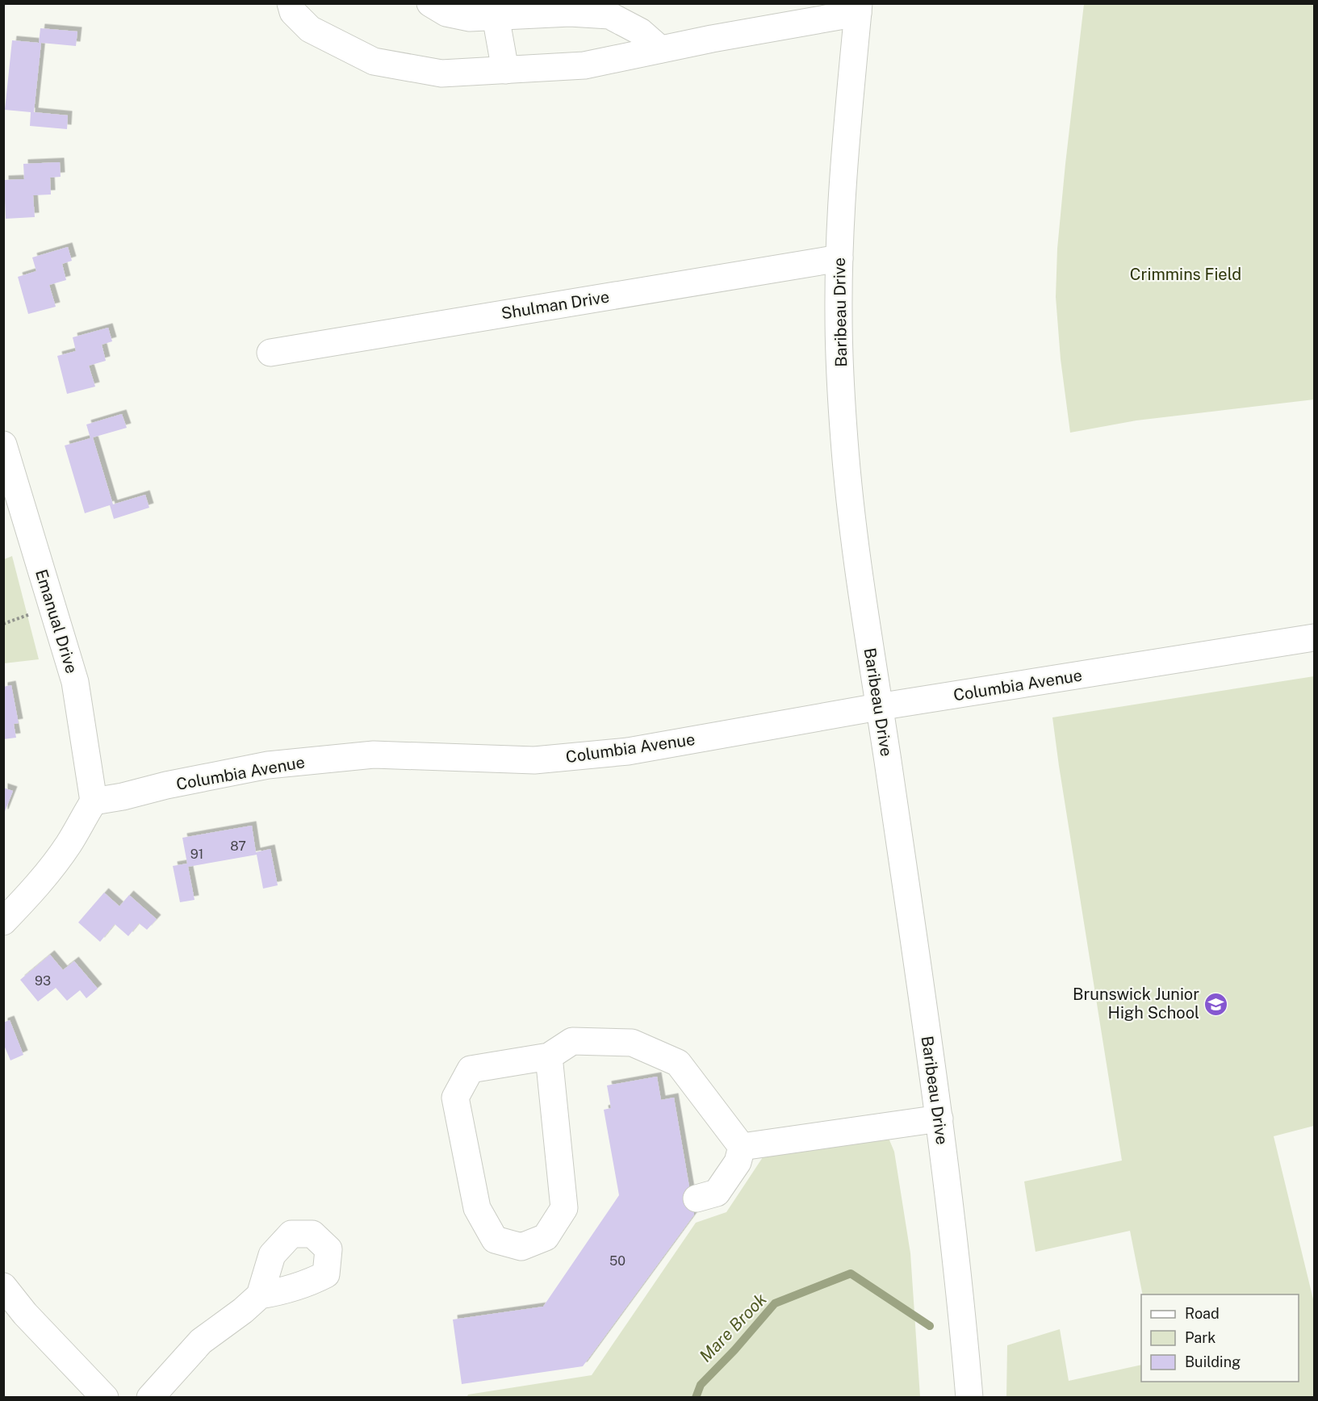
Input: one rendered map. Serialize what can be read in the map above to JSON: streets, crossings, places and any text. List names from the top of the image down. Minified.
{"streets":{"street":["Shulman Drive","Baribeau Drive","Emanual Drive","Columbia Avenue"]},"crossings":[["Shulman Drive","Baribeau Drive"],["Baribeau Drive","Columbia Avenue"],["Emanual Drive","Columbia Avenue"]],"water":["Mare Brook"],"parks":["Crimmins Field"],"places":{"school or university":["Brunswick Junior High School"]},"house_numbers":["87","91","93","50"],"legend":["Road","Park","Building"]}
